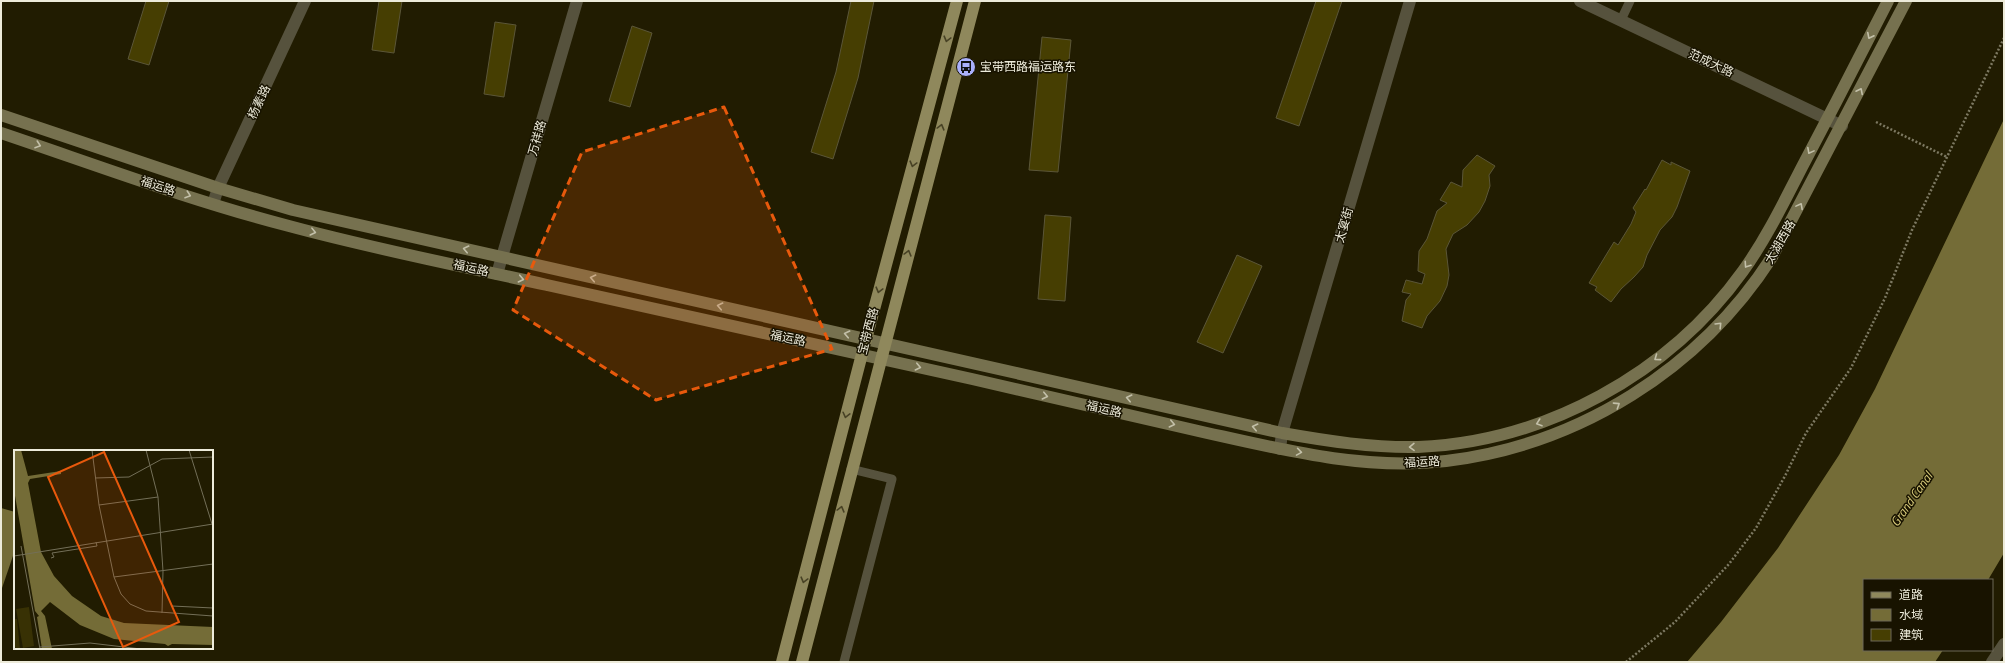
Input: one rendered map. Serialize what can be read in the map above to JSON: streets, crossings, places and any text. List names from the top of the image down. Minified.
{"streets":{"main road":["福运路","太湖西路","宝带西路"],"street":["范成大路","杨素路","万祥路","太宴街"]},"crossings":[["范成大路","太湖西路"],["杨素路","福运路"],["万祥路","福运路"],["福运路","太宴街"],["福运路","太湖西路"],["福运路","宝带西路"]],"water":["Grand Canal"],"places":{"bus stop":["宝带西路福运路东"]},"legend":["道路","水域","建筑"]}
